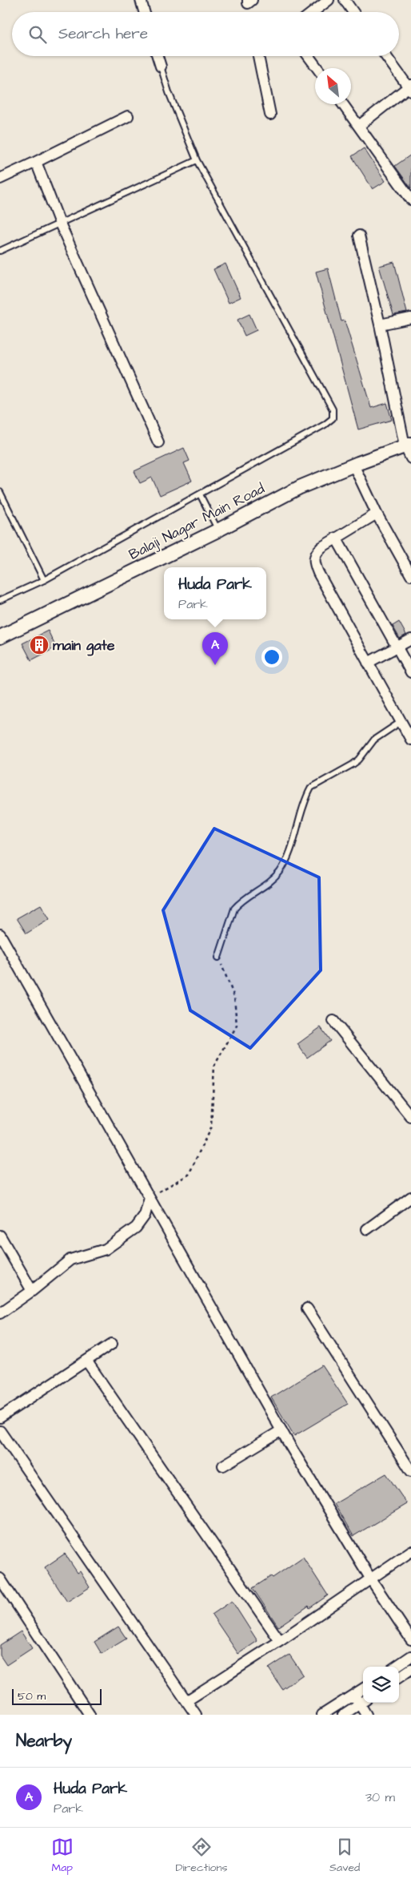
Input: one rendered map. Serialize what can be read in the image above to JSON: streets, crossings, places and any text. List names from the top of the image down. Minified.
{"streets":{"street":["Balaji Nagar Main Road"]},"places":{"building":["main gate"]},"scale_bar":"50 m","north":"top left","page":{"search":"Search here","popup":["Huda Park","Park"],"pins":"A","scale":"50 m","heading":"Nearby","list":[{"mark":"A","name":"Huda Park","note":"Park","value":"30 m"}],"nav":["Map","Directions","Saved"]}}
